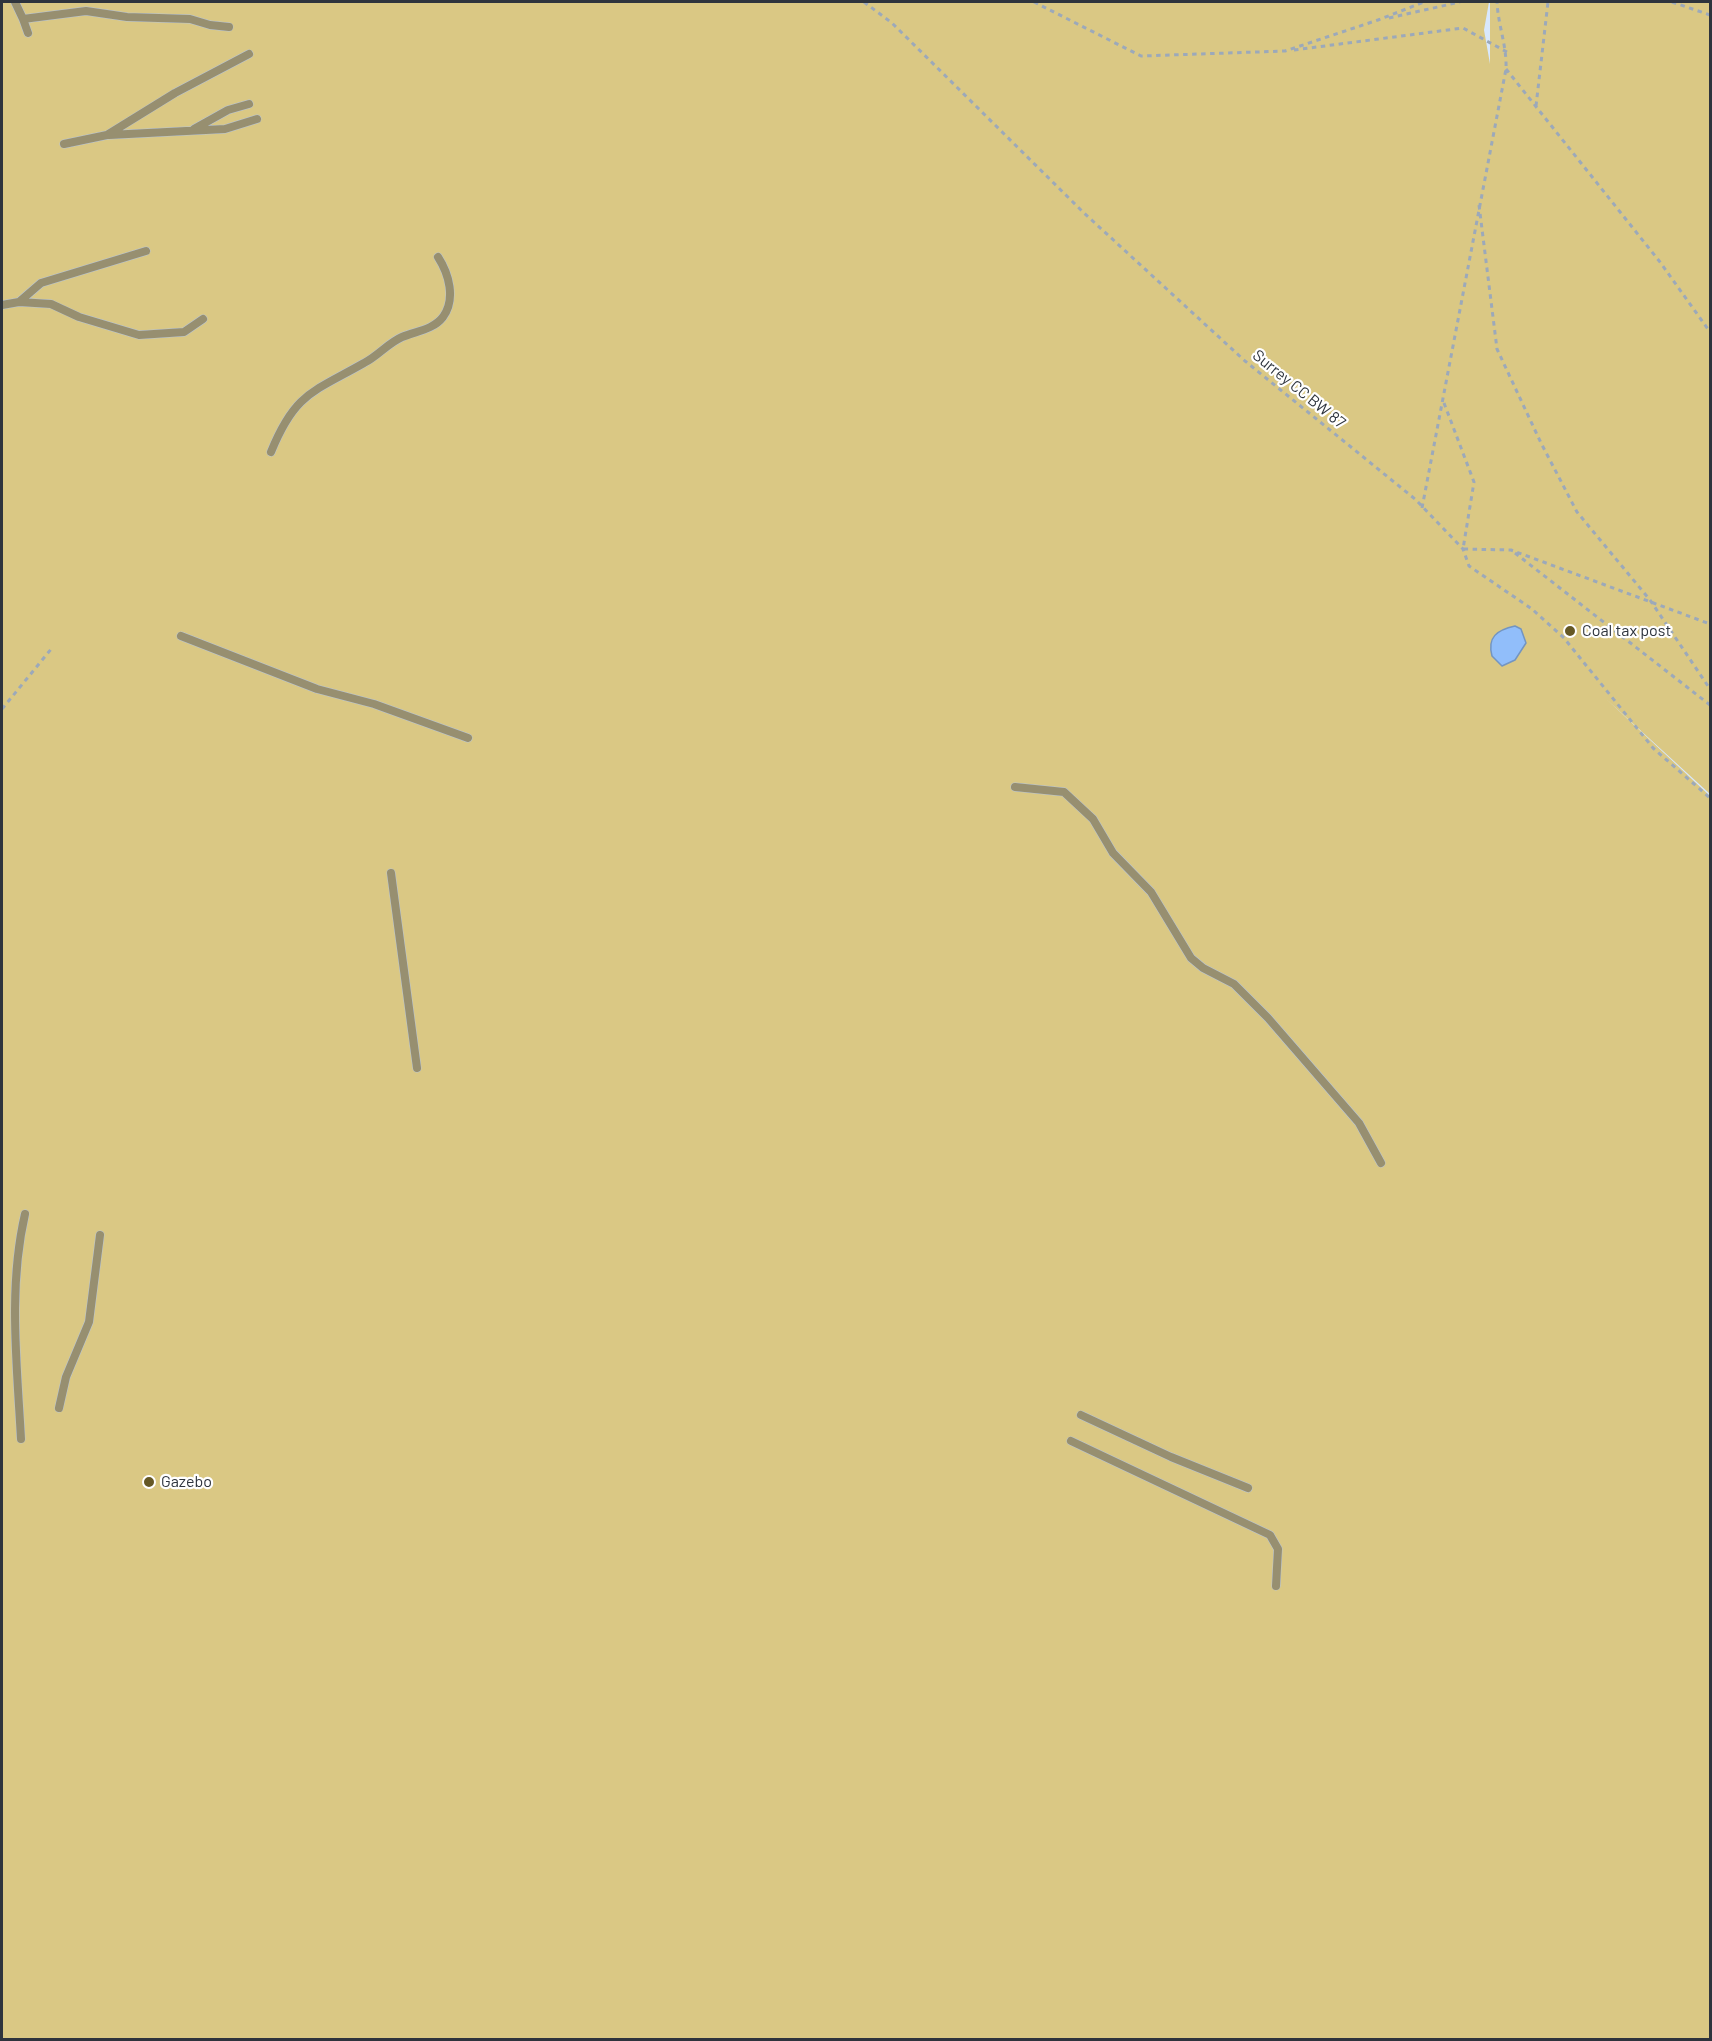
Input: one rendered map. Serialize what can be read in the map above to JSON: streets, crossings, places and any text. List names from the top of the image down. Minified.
{"streets":{"path":["Surrey CC BW 87"]},"places":["Coal tax post","Gazebo"]}
